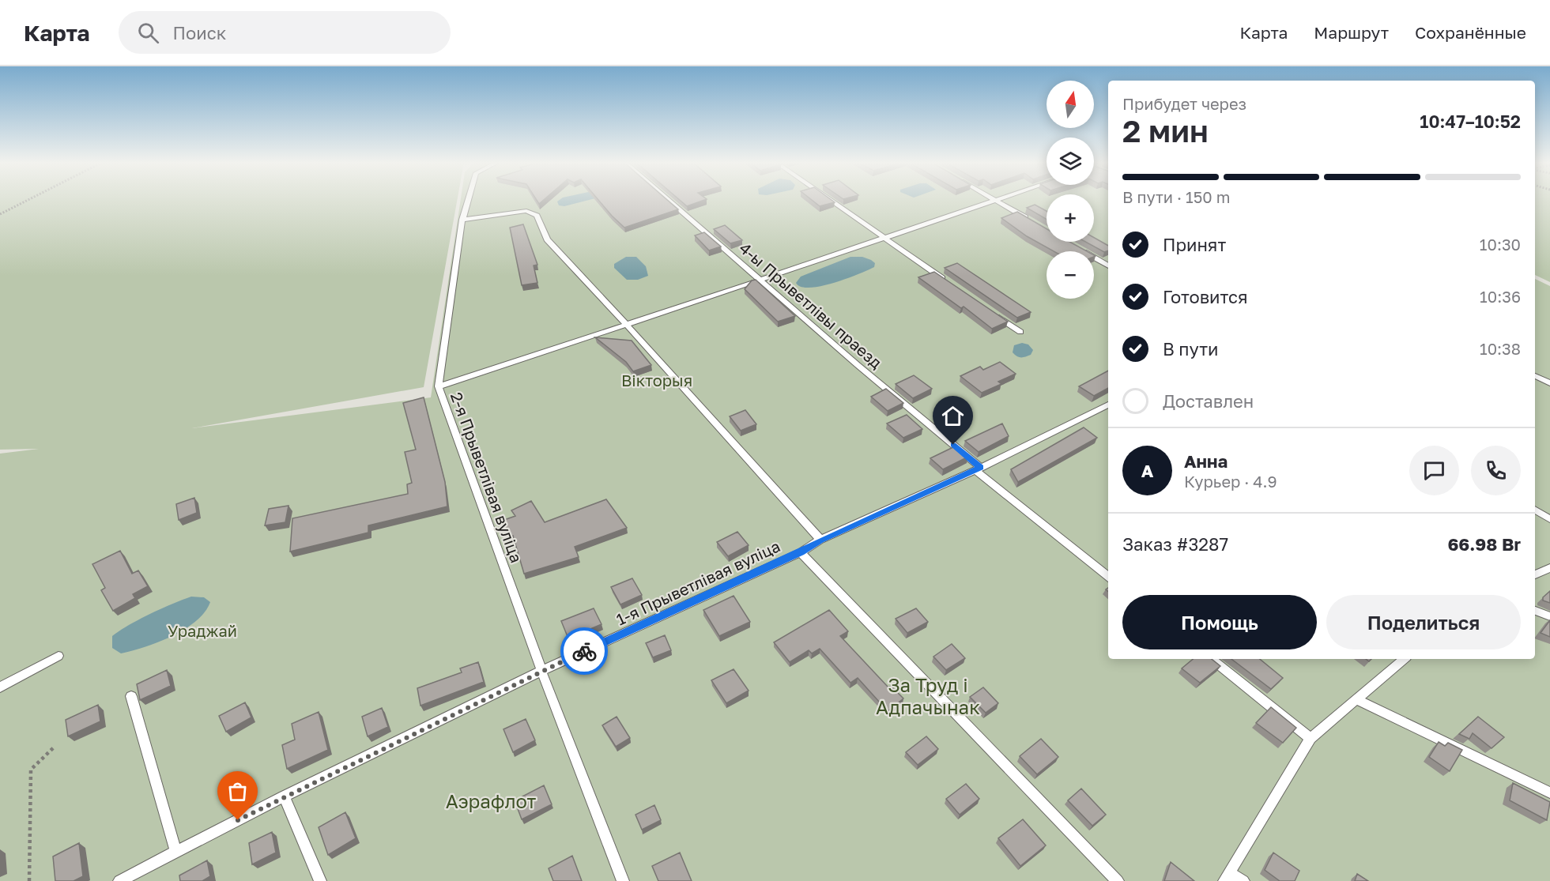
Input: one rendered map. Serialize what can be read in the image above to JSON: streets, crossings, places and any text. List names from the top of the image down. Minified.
{"streets":{"lane":["4-ы Прыветлівы праезд","2-я Прыветлівая вуліца","1-я Прыветлівая вуліца"]},"crossings":[["4-ы Прыветлівы праезд","1-я Прыветлівая вуліца"],["2-я Прыветлівая вуліца","1-я Прыветлівая вуліца"]],"parks":["Вікторыя","Ураджай","За Труд і Адпачынак","Аэрафлот"],"north":"top","page":{"header":"Карта","search":"Поиск","nav":["Карта","Маршрут","Сохранённые"],"map_buttons":["+","−"],"heading":["2 мин","Прибудет через","10:47–10:52"],"panel":["Анна","Курьер · 4.9","Заказ #3287","66.98 Br"],"bar":"В пути · 150 m","list":[["Принят","10:30"],["Готовится","10:36"],["В пути","10:38"],"Доставлен"],"round":"А","buttons":["Помощь","Поделиться"]}}
